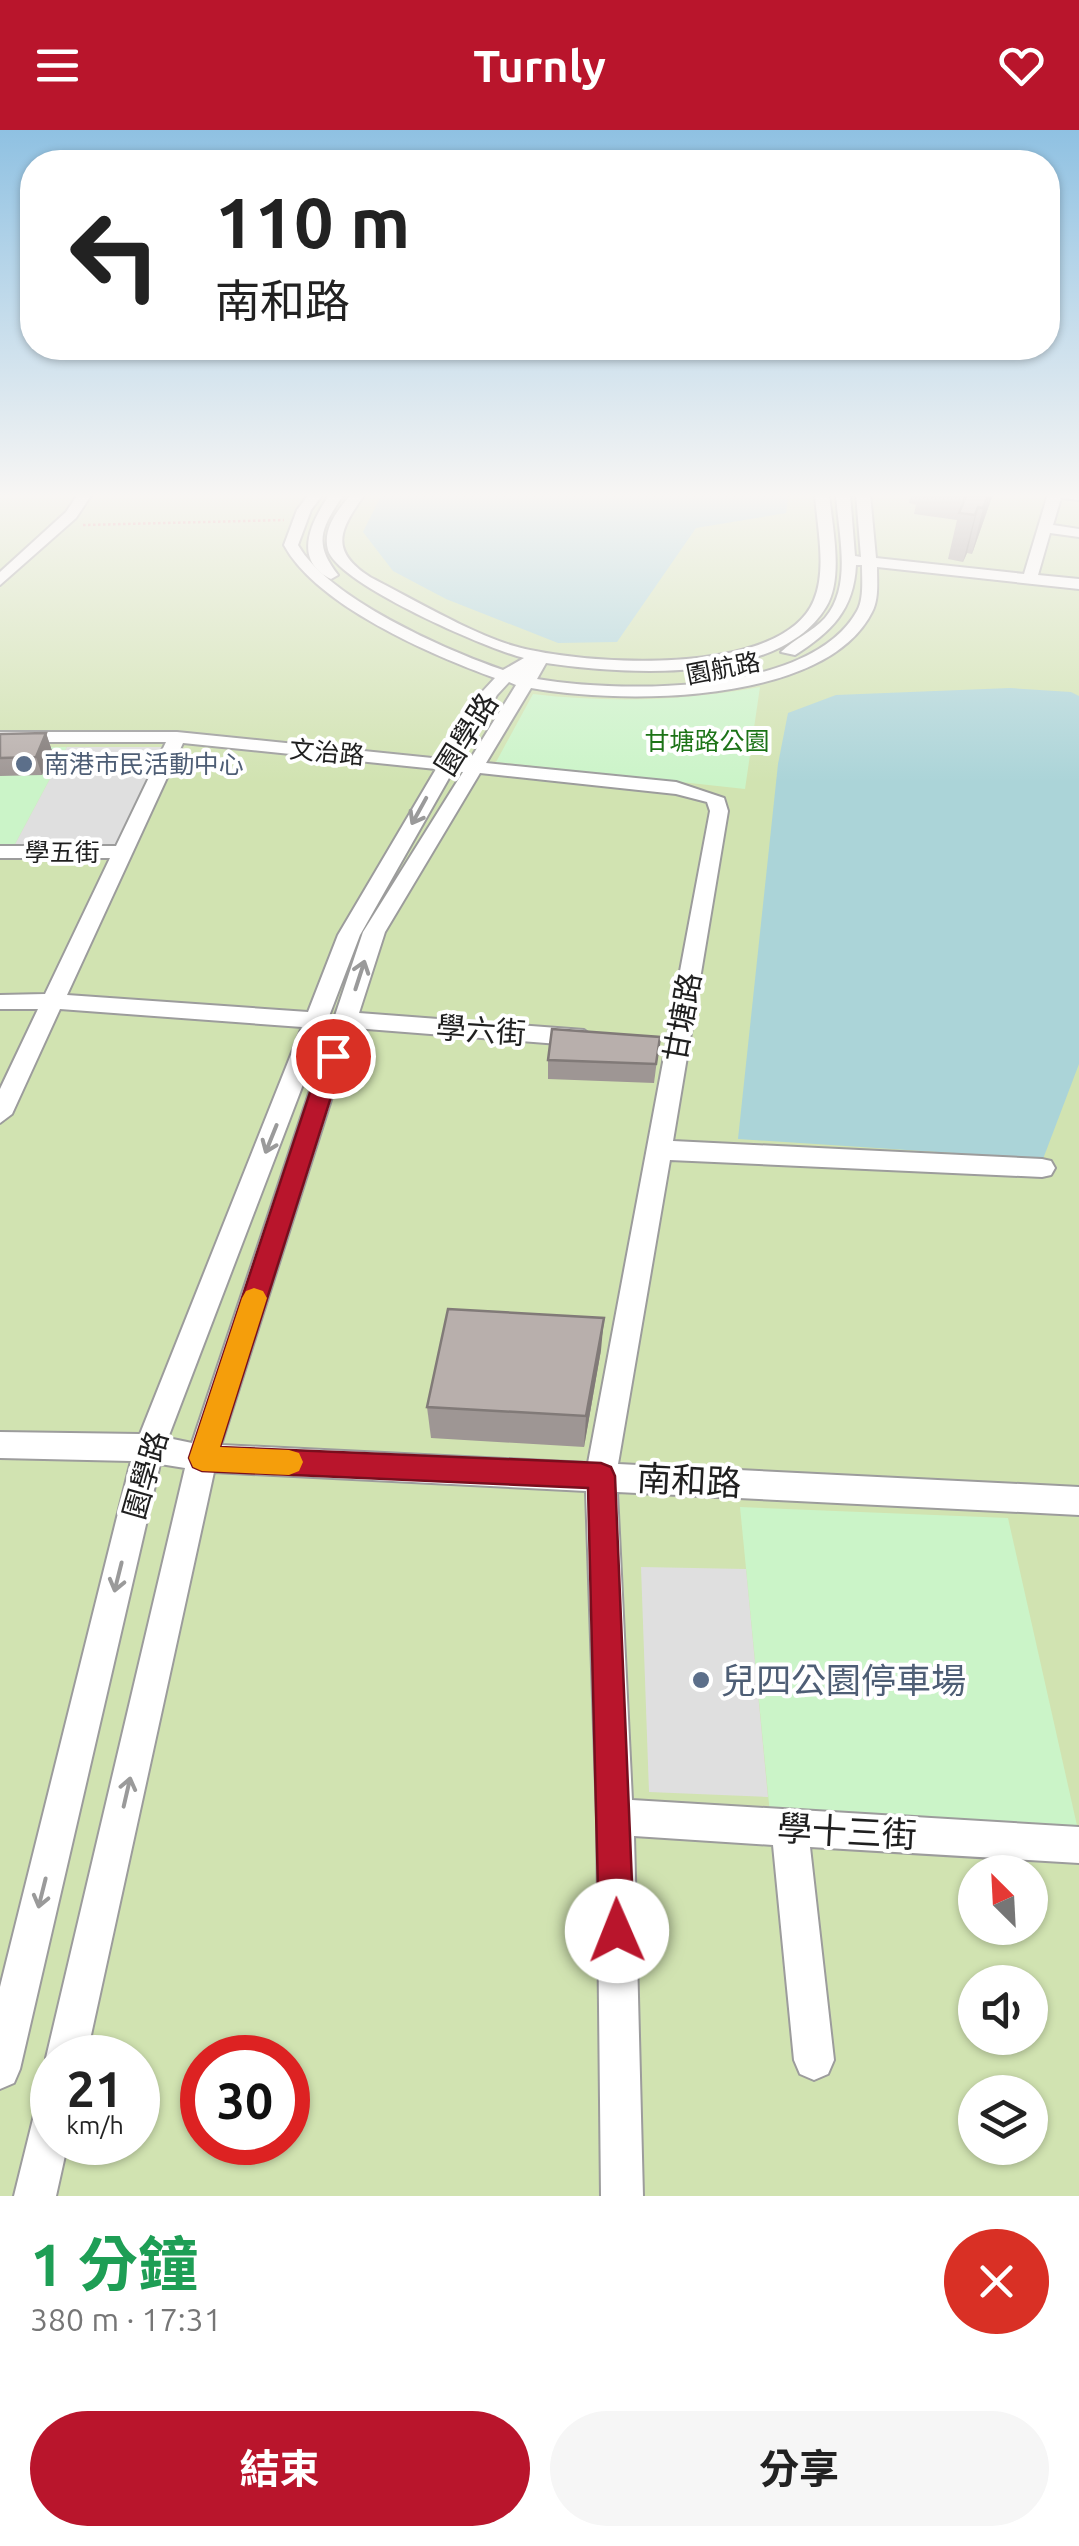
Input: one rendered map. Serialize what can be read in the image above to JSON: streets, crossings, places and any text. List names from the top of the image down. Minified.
{"streets":{"street":["園航路","園學路","文治路","學五街","甘塘路","學六街","南和路","學十三街"]},"crossings":[["園航路","園學路"],["園學路","文治路"],["園學路","甘塘路"],["園學路","學六街"],["園學路","南和路"],["文治路","甘塘路"],["甘塘路","南和路"],["甘塘路","學十三街"]],"parks":["甘塘路公園"],"places":["南港市民活動中心","兒四公園停車場"],"north":"top left","page":{"header":"Turnly","turn":["110 m","南和路"],"speed":"21 km/h","limit":"30","heading":["1 分鐘","380 m · 17:31"],"buttons":["結束","分享"]}}
